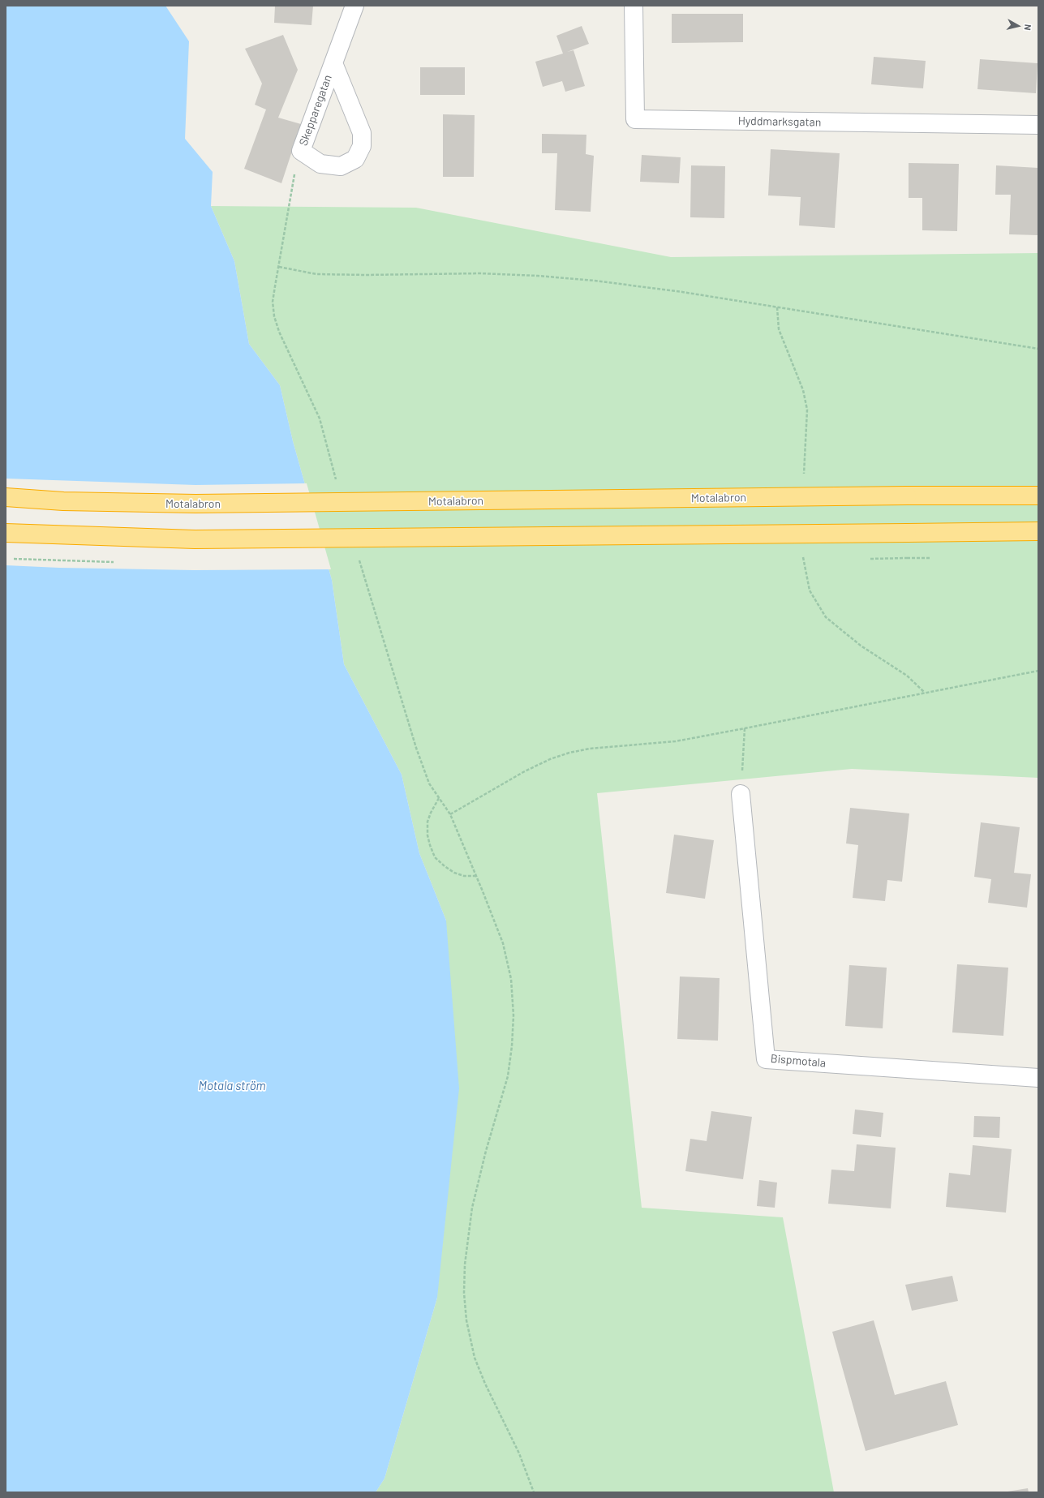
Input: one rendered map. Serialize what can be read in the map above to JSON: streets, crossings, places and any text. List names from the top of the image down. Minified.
{"streets":{"highway":["Motalabron"],"street":["Skepparegatan","Hyddmarksgatan","Bispmotala"]},"water":["Motala ström"],"north":"right"}
